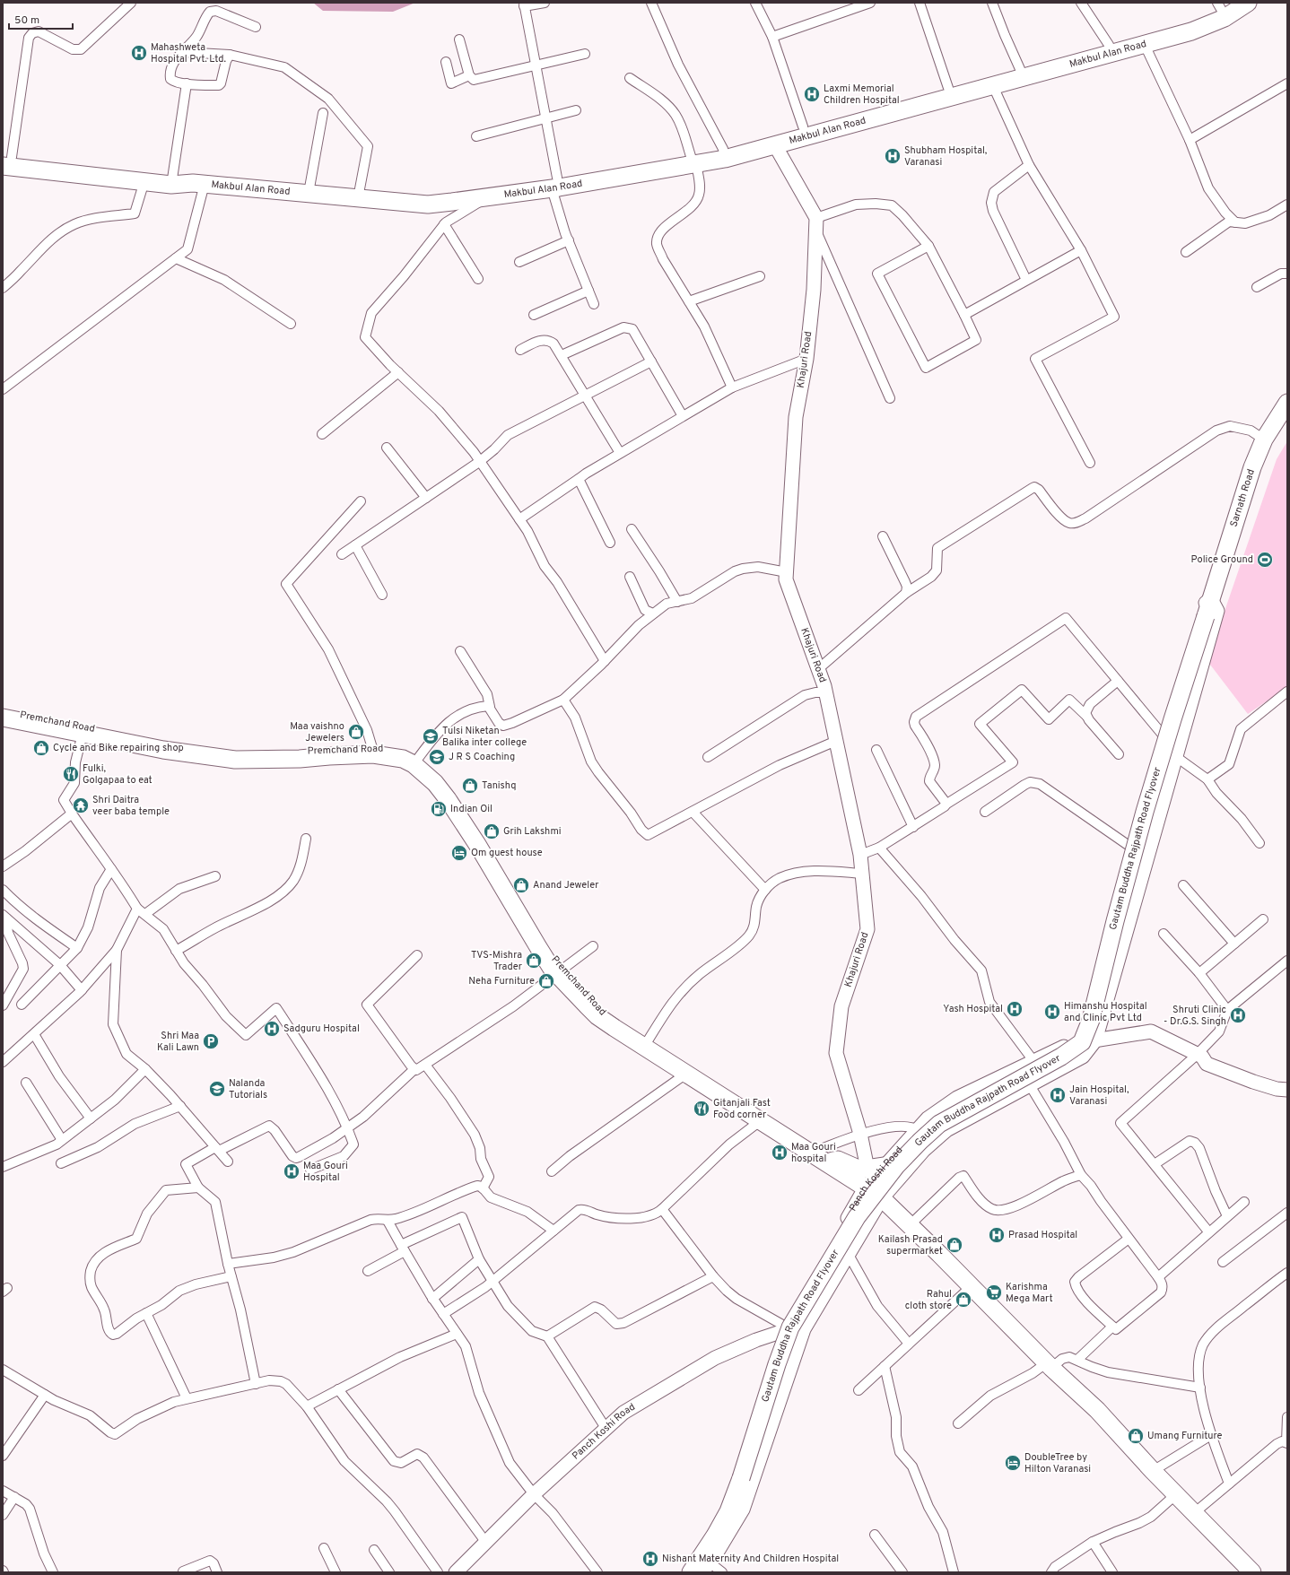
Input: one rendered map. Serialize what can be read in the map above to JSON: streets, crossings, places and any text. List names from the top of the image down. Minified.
{"streets":{"highway":["Makbul Alan Road","Sarnath Road","Premchand Road","Gautam Buddha Rajpath Road Flyover"],"street":["Khajuri Road","Panch Koshi Road"]},"crossings":[["Sarnath Road","Gautam Buddha Rajpath Road Flyover"],["Premchand Road","Panch Koshi Road"]],"places":{"hospital":["Mahashweta Hospital Pvt. Ltd.","Laxmi Memorial Children Hospital","Shubham Hospital, Varanasi","Yash Hospital","Himanshu Hospital and Clinic Pvt Ltd","Shruti Clinic - Dr.G.S. Singh","Sadguru Hospital","Jain Hospital, Varanasi","Maa Gouri hospital","Maa Gouri Hospital","Prasad Hospital","Nishant Maternity And Children Hospital"],"sports":["Police Ground"],"shop":["Maa vaishno Jewelers","Cycle and Bike repairing shop","Tanishq","Grih Lakshmi","Anand Jeweler","TVS-Mishra Trader","Neha Furniture","Kailash Prasad supermarket","Rahul cloth store","Umang Furniture"],"school or university":["Tulsi Niketan Balika inter college","J R S Coaching","Nalanda Tutorials"],"restaurant":["Fulki, Golgapaa to eat","Gitanjali Fast Food corner"],"temple":["Shri Daitra veer baba temple"],"fuel station":["Indian Oil"],"hotel":["Om guest house","DoubleTree by Hilton Varanasi"],"parking":["Shri Maa Kali Lawn"],"supermarket":["Karishma Mega Mart"]},"scale_bar":"50 m"}
